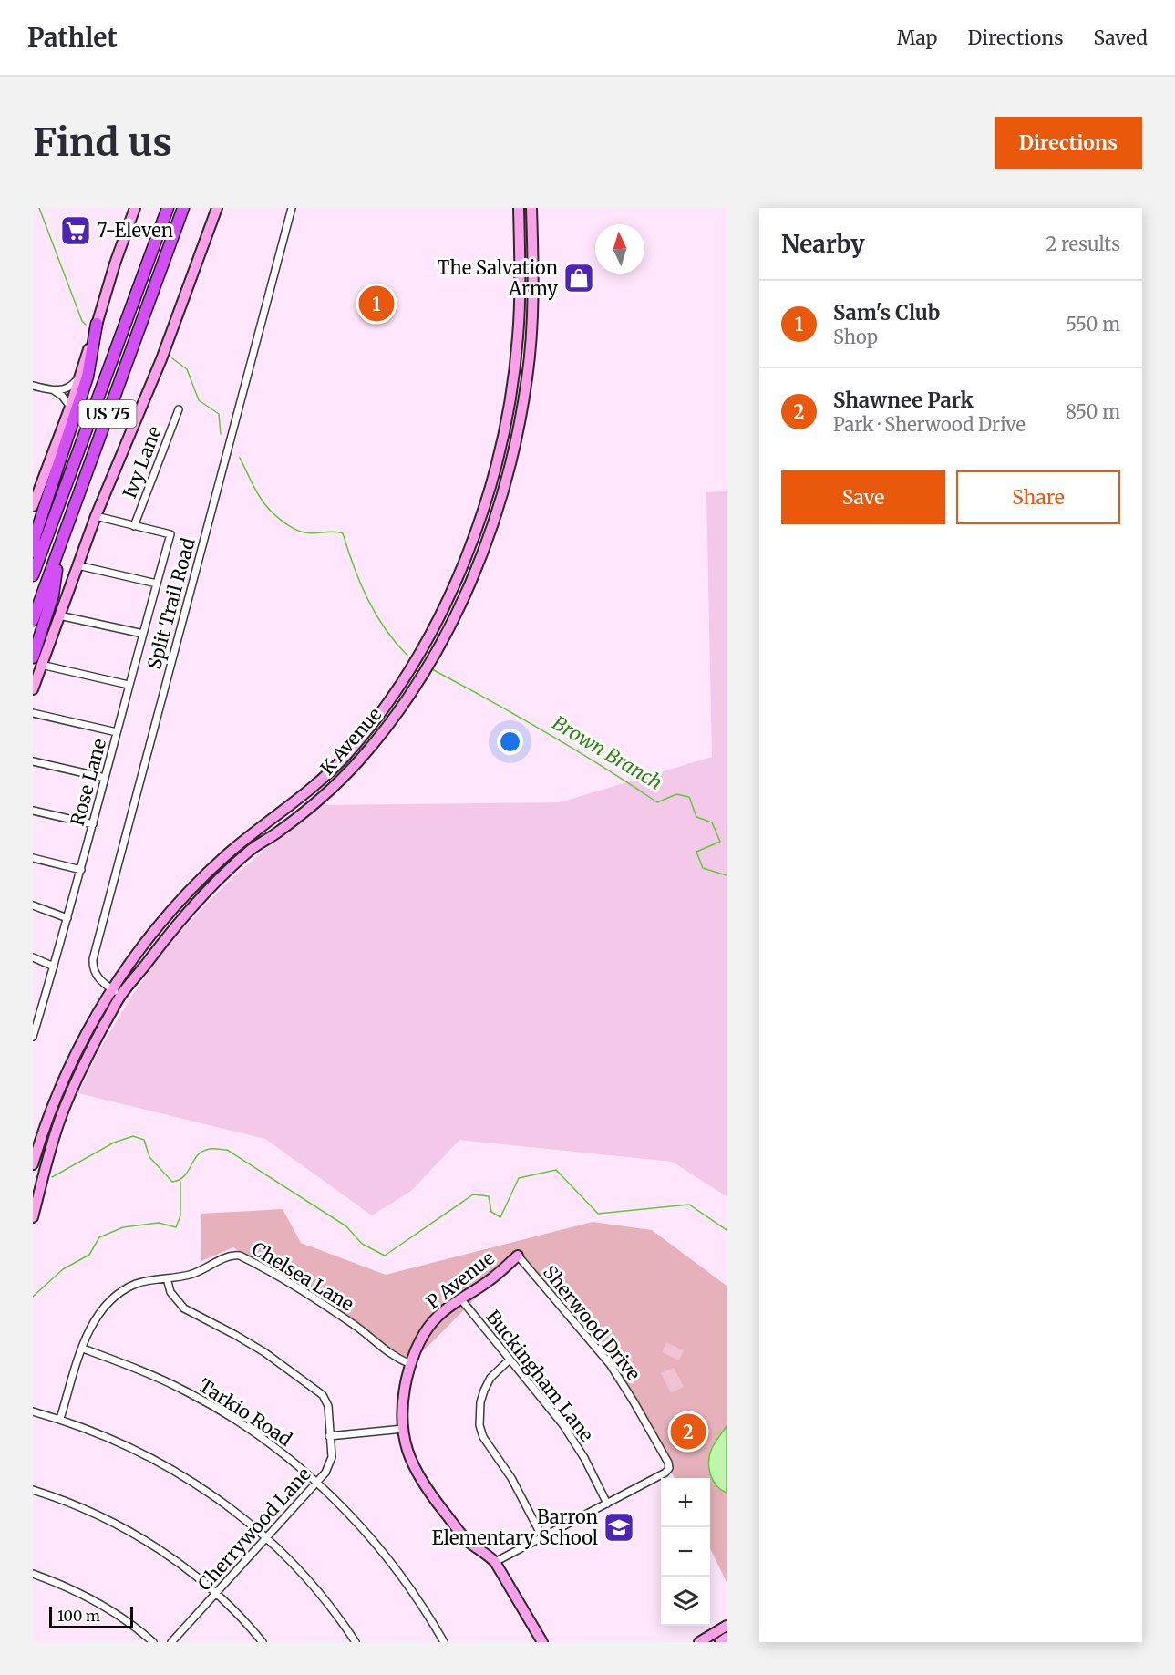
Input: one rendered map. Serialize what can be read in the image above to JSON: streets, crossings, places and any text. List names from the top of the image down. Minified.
{"streets":{"highway":["US 75"],"main road":["K Avenue","P Avenue"],"street":["Ivy Lane","Split Trail Road","Rose Lane","Chelsea Lane","Sherwood Drive","Buckingham Lane","Tarkio Road","Cherrywood Lane"]},"crossings":[["Ivy Lane","Rose Lane"],["Split Trail Road","K Avenue"],["Chelsea Lane","P Avenue"],["Chelsea Lane","Tarkio Road"],["Chelsea Lane","Cherrywood Lane"],["P Avenue","Sherwood Drive"],["P Avenue","Buckingham Lane"],["Sherwood Drive","Buckingham Lane"],["Tarkio Road","Cherrywood Lane"]],"water":["Brown Branch"],"places":{"supermarket":["7-Eleven"],"shop":["The Salvation Army"],"school or university":["Barron Elementary School"]},"scale_bar":"100 m","north":"top","page":{"header":"Pathlet","nav":["Map","Directions","Saved"],"buttons":["Directions",["Save","Share"]],"title":"Find us","heading":["Nearby","2 results"],"list":[{"mark":"1","name":"Sam's Club","note":"Shop","value":"550 m"},{"mark":"2","name":"Shawnee Park","note":"Park · Sherwood Drive","value":"850 m"}],"pins":["1","2"],"map_buttons":["+","−"],"scale":"100 m"}}
